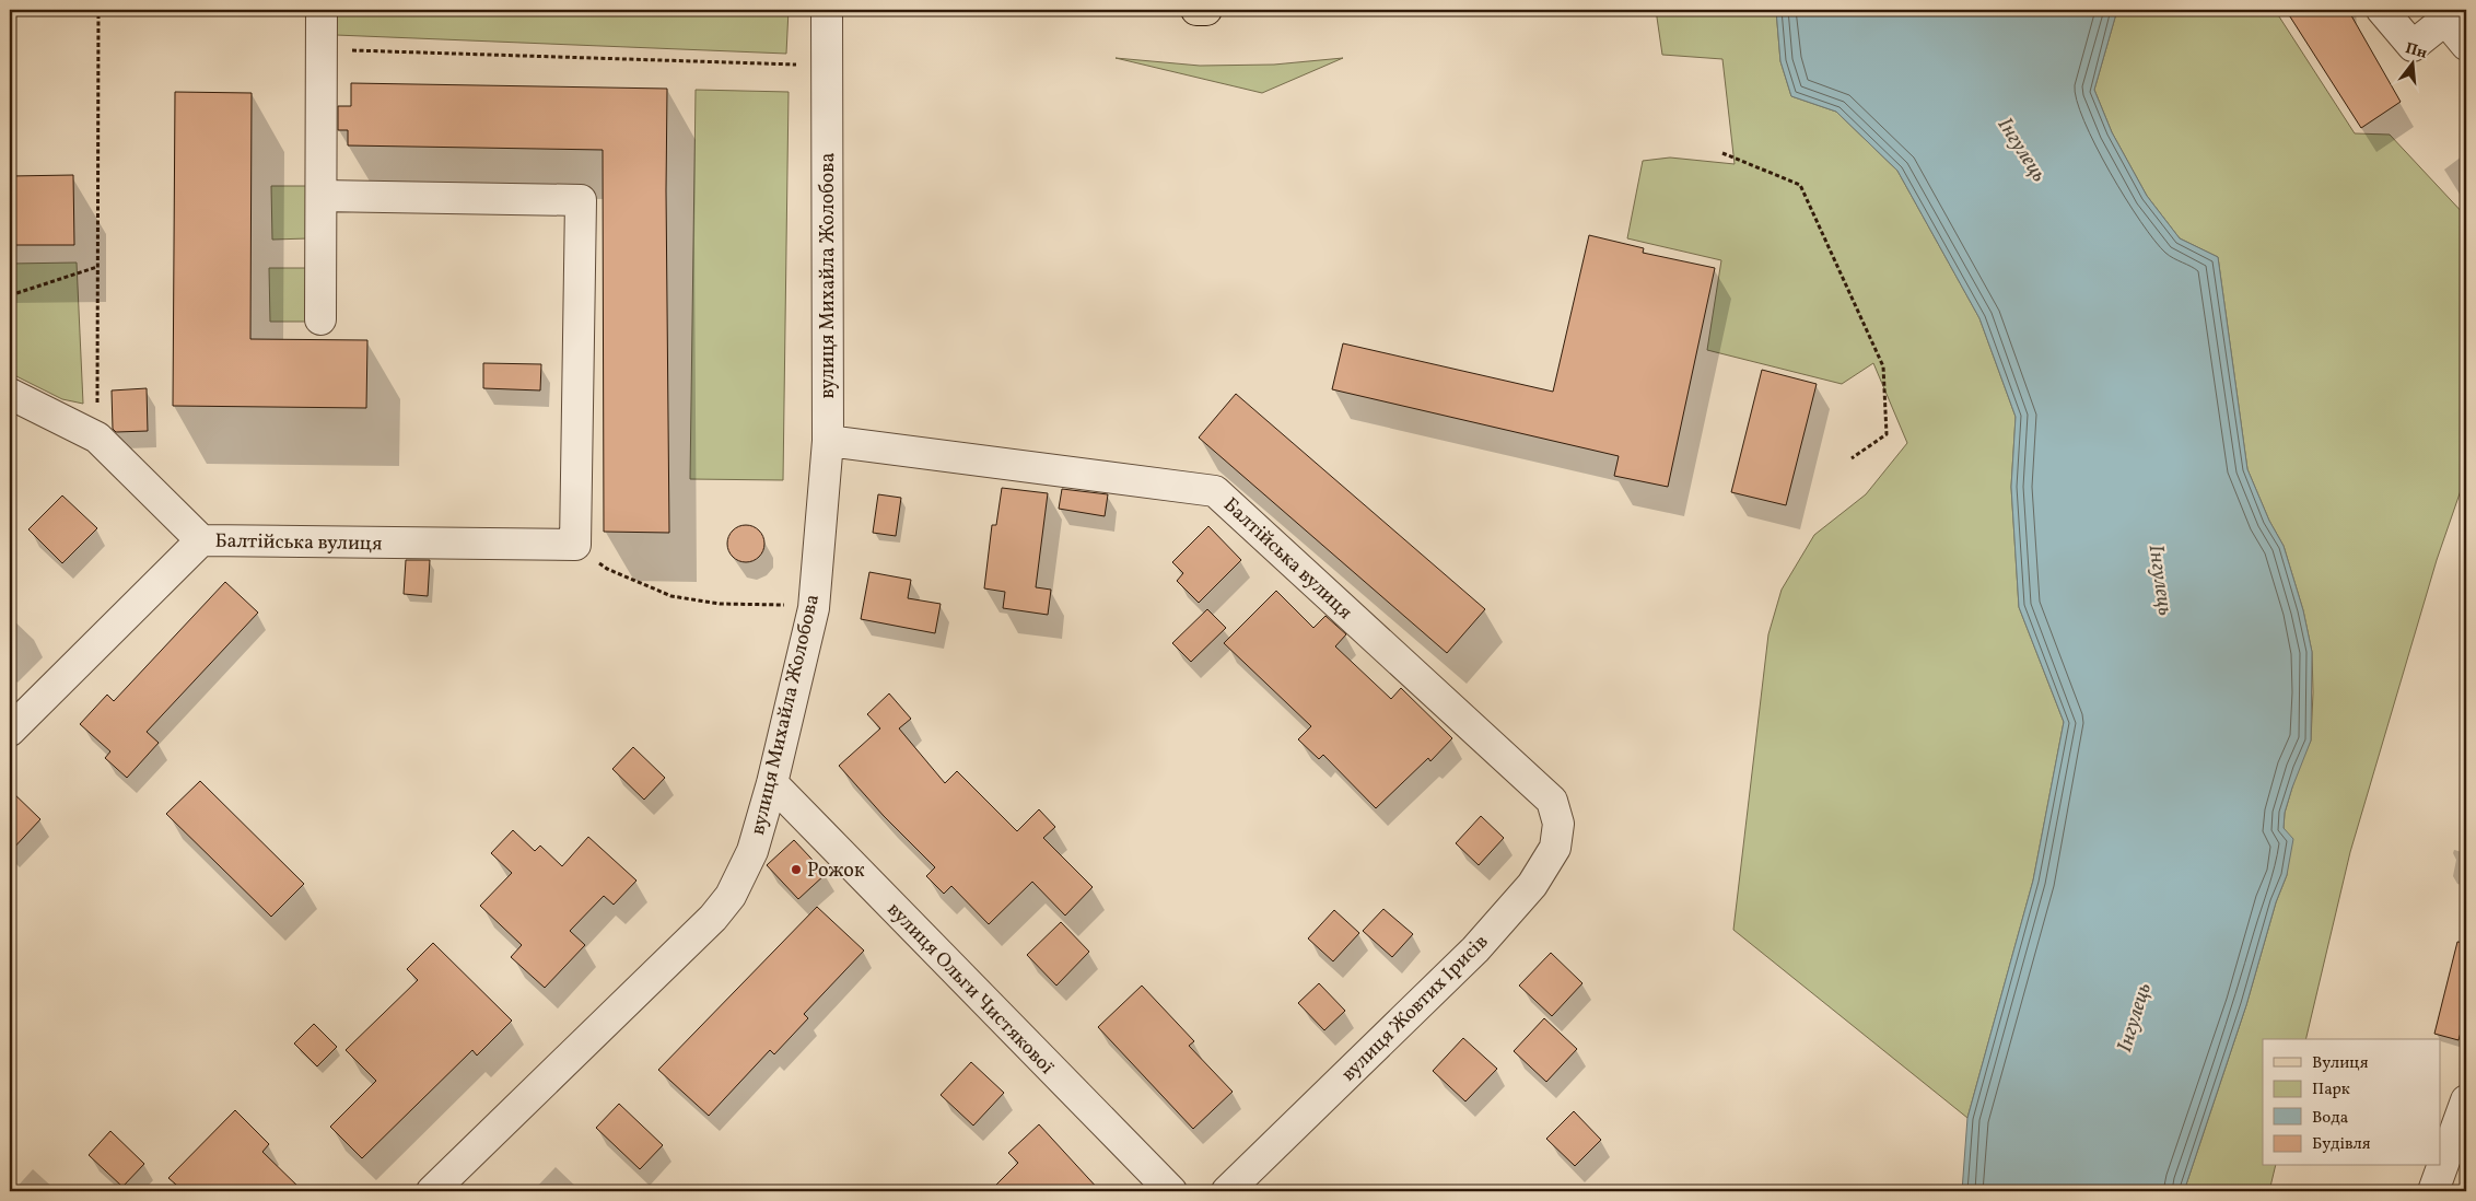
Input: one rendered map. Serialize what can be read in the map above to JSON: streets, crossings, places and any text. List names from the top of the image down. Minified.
{"streets":{"street":["вулиця Михайла Жолобова","Балтійська вулиця","вулиця Ольги Чистякової","вулиця Жовтих Ірисів"]},"crossings":[["вулиця Михайла Жолобова","Балтійська вулиця"],["вулиця Михайла Жолобова","вулиця Ольги Чистякової"],["Балтійська вулиця","вулиця Жовтих Ірисів"]],"water":["Інгулець"],"places":["Рожок"],"legend":["Вулиця","Парк","Вода","Будівля"],"north":"top"}
